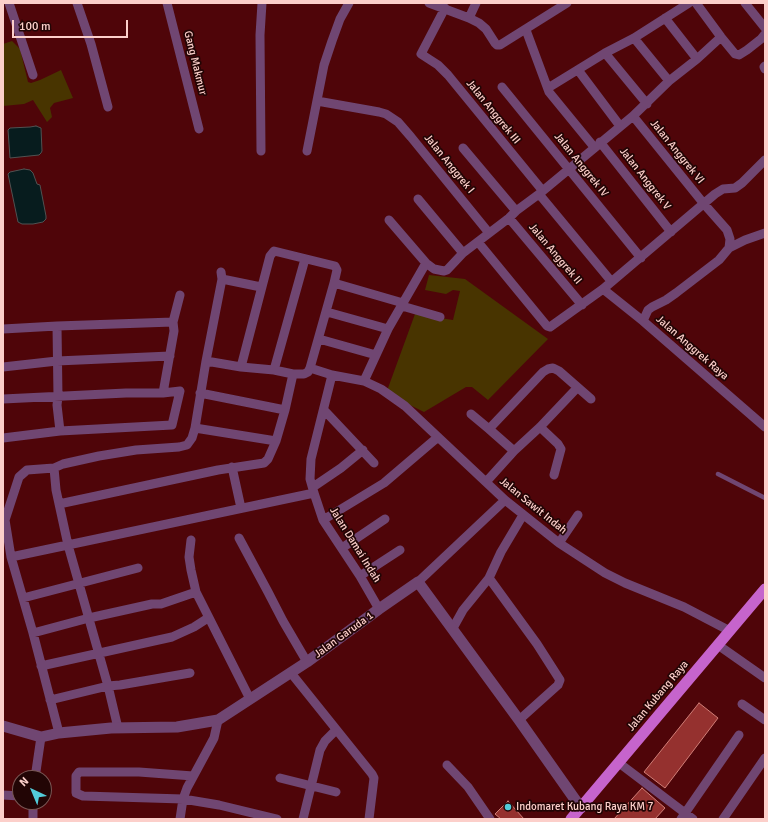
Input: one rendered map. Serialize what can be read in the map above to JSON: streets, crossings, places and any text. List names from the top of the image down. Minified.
{"streets":{"highway":["Jalan Kubang Raya"],"street":["Gang Makmur","Jalan Anggrek III","Jalan Anggrek VI","Jalan Anggrek I","Jalan Anggrek IV","Jalan Anggrek V","Jalan Anggrek II","Jalan Anggrek Raya","Jalan Sawit Indah","Jalan Damai Indah","Jalan Garuda 1"]},"crossings":[["Jalan Sawit Indah","Jalan Damai Indah"],["Jalan Sawit Indah","Jalan Kubang Raya"],["Jalan Damai Indah","Jalan Garuda 1"]],"places":["Indomaret Kubang Raya KM 7"],"scale_bar":"100 m","north":"top left"}
